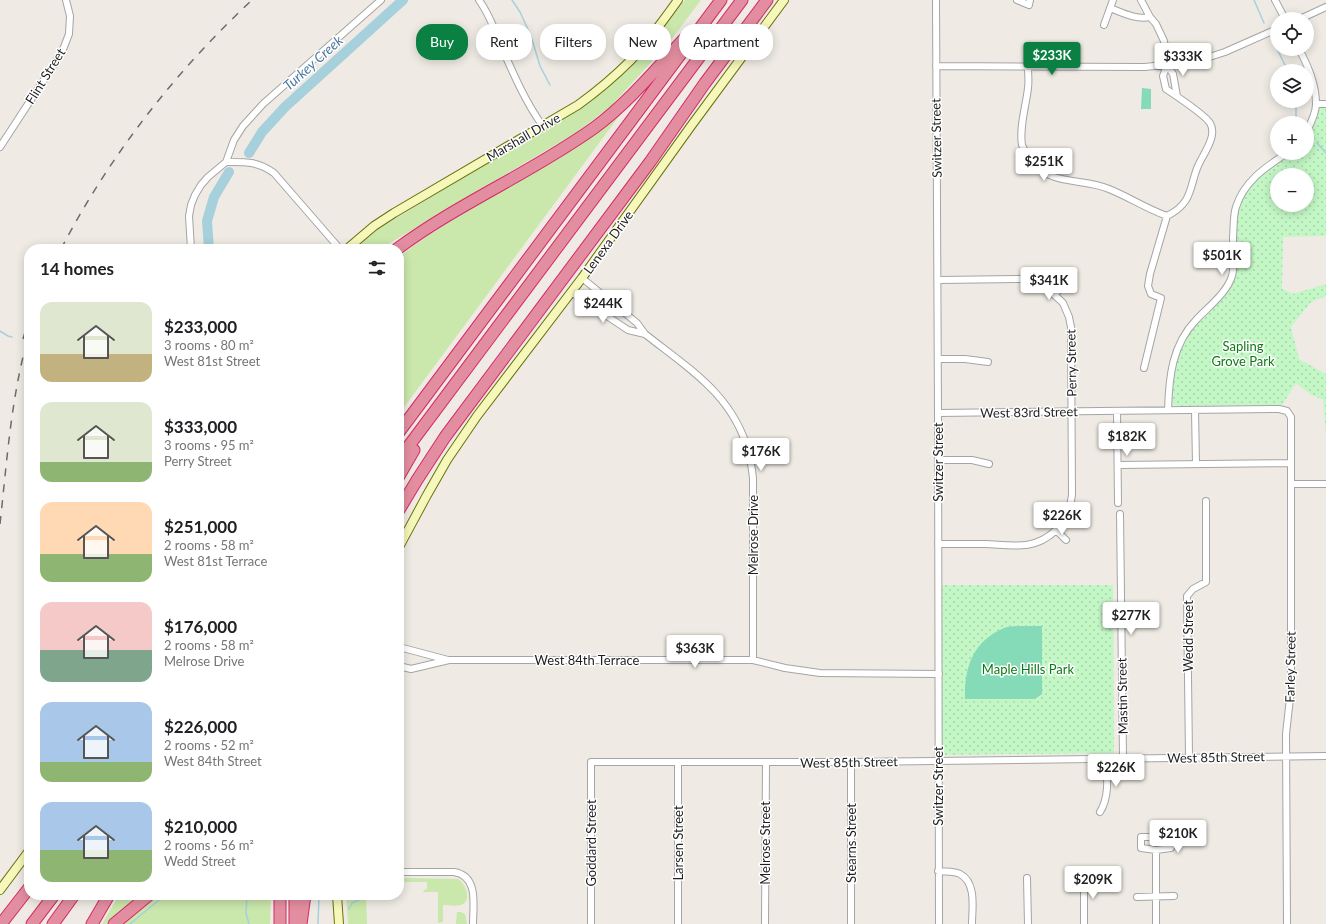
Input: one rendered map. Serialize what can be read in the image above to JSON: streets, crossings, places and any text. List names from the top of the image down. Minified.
{"streets":{"street":["Flint Street","Marshall Drive","Switzer Street","Lenexa Drive","Perry Street","West 83rd Street","Melrose Drive","Wedd Street","West 84th Terrace","Farley Street","Mastin Street","West 85th Street","Goddard Street","Larsen Street","Melrose Street","Stearns Street"]},"crossings":[["Switzer Street","Perry Street"],["Switzer Street","West 83rd Street"],["Switzer Street","West 84th Terrace"],["Switzer Street","West 85th Street"],["Lenexa Drive","Melrose Drive"],["Perry Street","West 83rd Street"],["West 83rd Street","Farley Street"],["Melrose Drive","West 84th Terrace"],["Wedd Street","West 85th Street"],["Farley Street","West 85th Street"],["Mastin Street","West 85th Street"],["West 85th Street","Goddard Street"],["West 85th Street","Larsen Street"],["West 85th Street","Melrose Street"],["West 85th Street","Stearns Street"]],"water":["Turkey Creek"],"parks":["Sapling Grove Park","Maple Hills Park"],"page":{"map_buttons":["+","−"],"chip":["Buy","Rent","Filters","New","Apartment"],"price":["$233K","$333K","$251K","$501K","$341K","$244K","$182K","$176K","$226K","$277K","$363K","$226K","$210K","$209K"],"heading":"14 homes","list":[{"name":"$233,000","note":"3 rooms · 80 m² · West 81st Street"},{"name":"$333,000","note":"3 rooms · 95 m² · Perry Street"},{"name":"$251,000","note":"2 rooms · 58 m² · West 81st Terrace"},{"name":"$176,000","note":"2 rooms · 58 m² · Melrose Drive"},{"name":"$226,000","note":"2 rooms · 52 m² · West 84th Street"},{"name":"$210,000","note":"2 rooms · 56 m² · Wedd Street"}]}}
